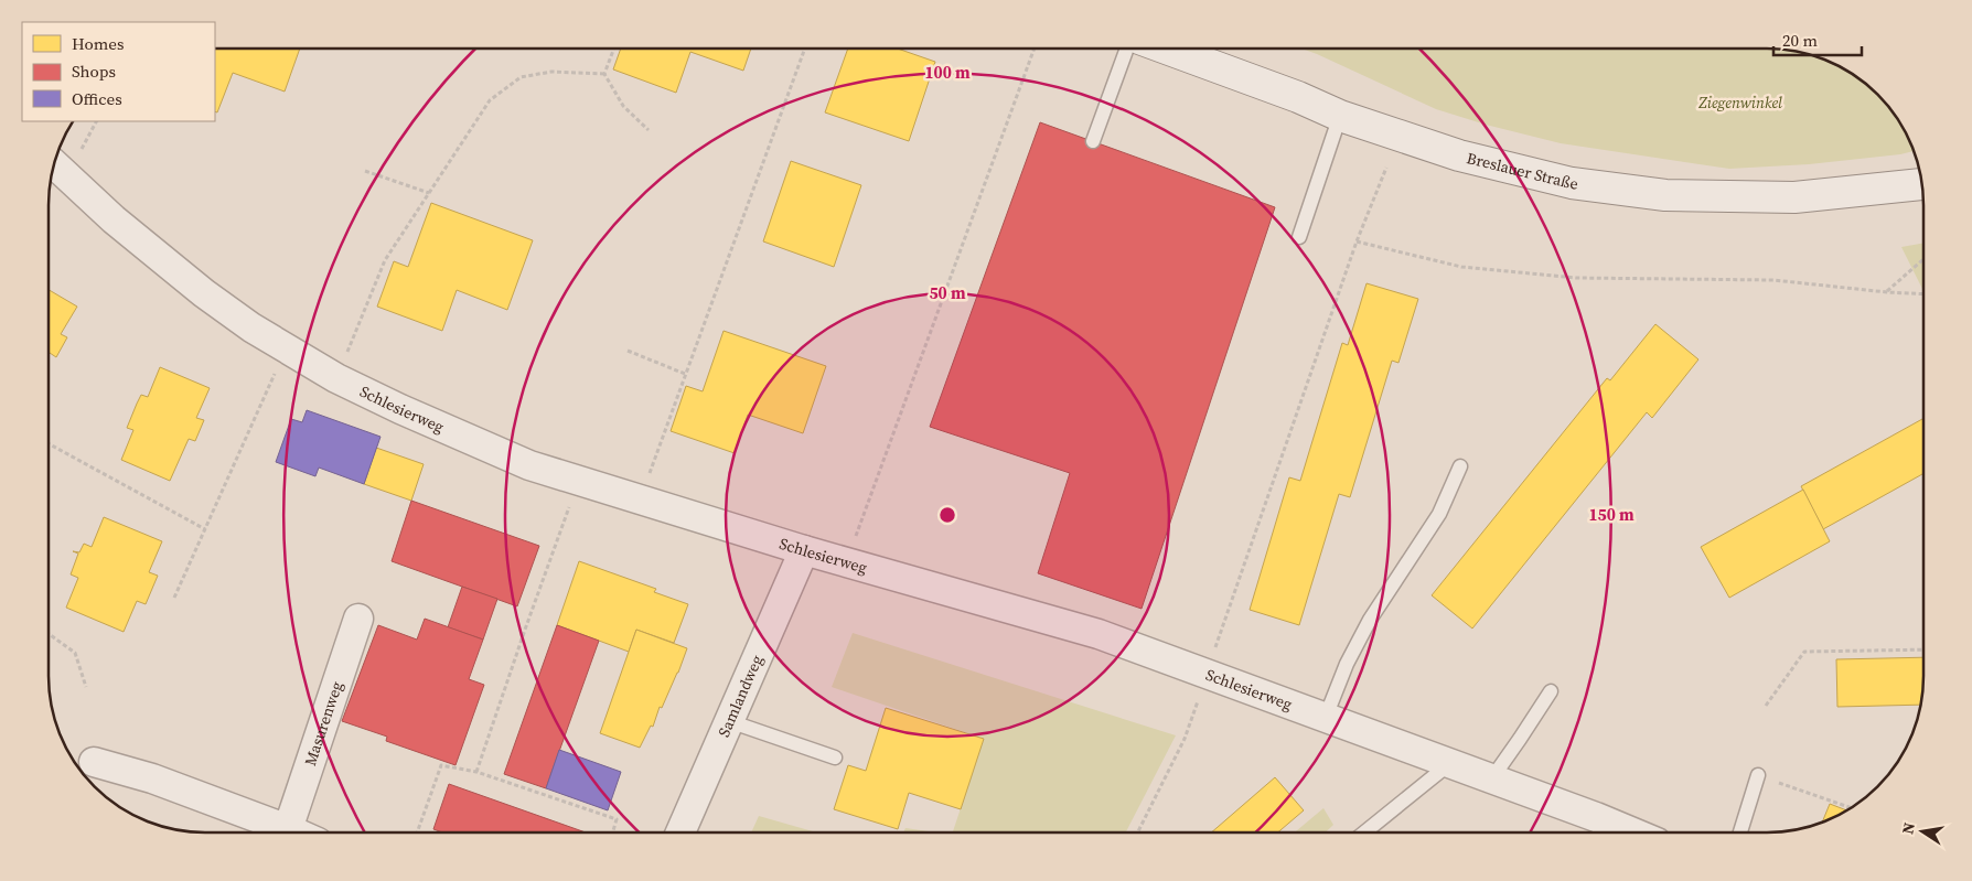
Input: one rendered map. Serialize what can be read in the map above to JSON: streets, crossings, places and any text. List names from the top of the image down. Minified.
{"streets":{"street":["Breslauer Straße","Schlesierweg","Samlandweg","Masurenweg"]},"crossings":[["Schlesierweg","Samlandweg"]],"parks":["Ziegenwinkel"],"legend":["Homes","Shops","Offices"],"scale_bar":"20 m","north":"left","rings":["100 m","50 m","150 m"]}
